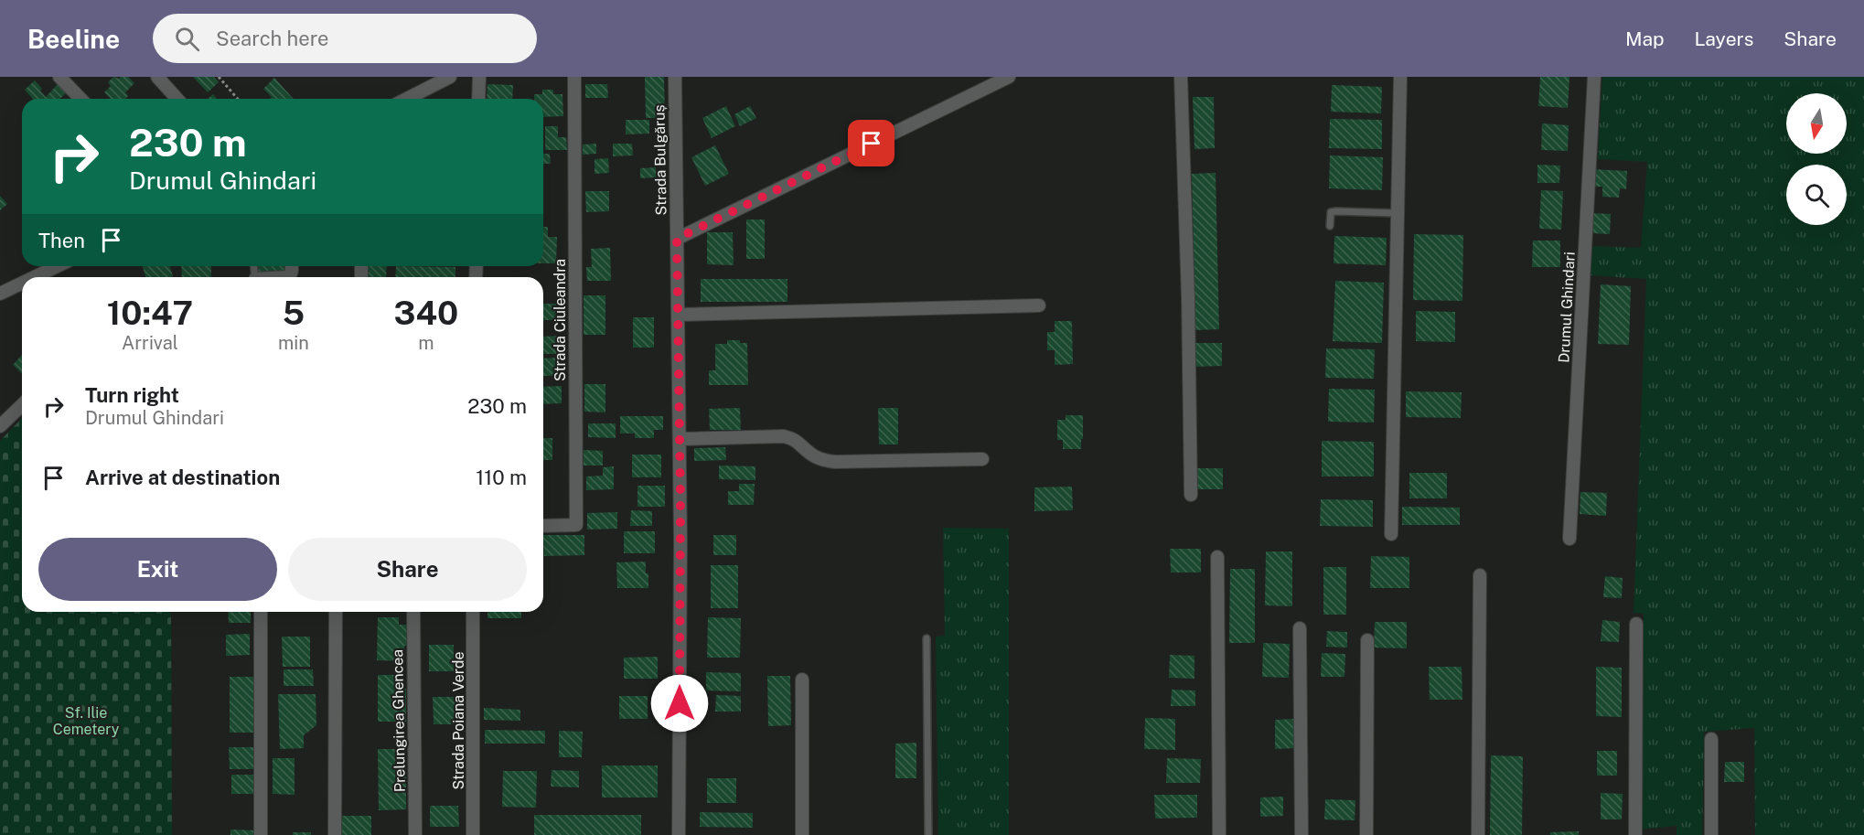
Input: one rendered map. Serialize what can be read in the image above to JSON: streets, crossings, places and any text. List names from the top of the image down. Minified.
{"streets":{"street":["Strada Bulgăruș","Drumul Ghindari","Strada Ciuleandra","Prelungirea Ghencea","Strada Poiana Verde"]},"parks":["Sf. Ilie Cemetery"],"north":"bottom","page":{"header":"Beeline","search":"Search here","nav":["Map","Layers","Share"],"turn":["230 m","Drumul Ghindari"],"then":"Then","eta":["10:47","Arrival","5","min","340","m"],"list":[{"name":"Turn right","note":"Drumul Ghindari","value":"230 m"},{"name":"Arrive at destination","value":"110 m"}],"buttons":["Exit","Share"]}}
